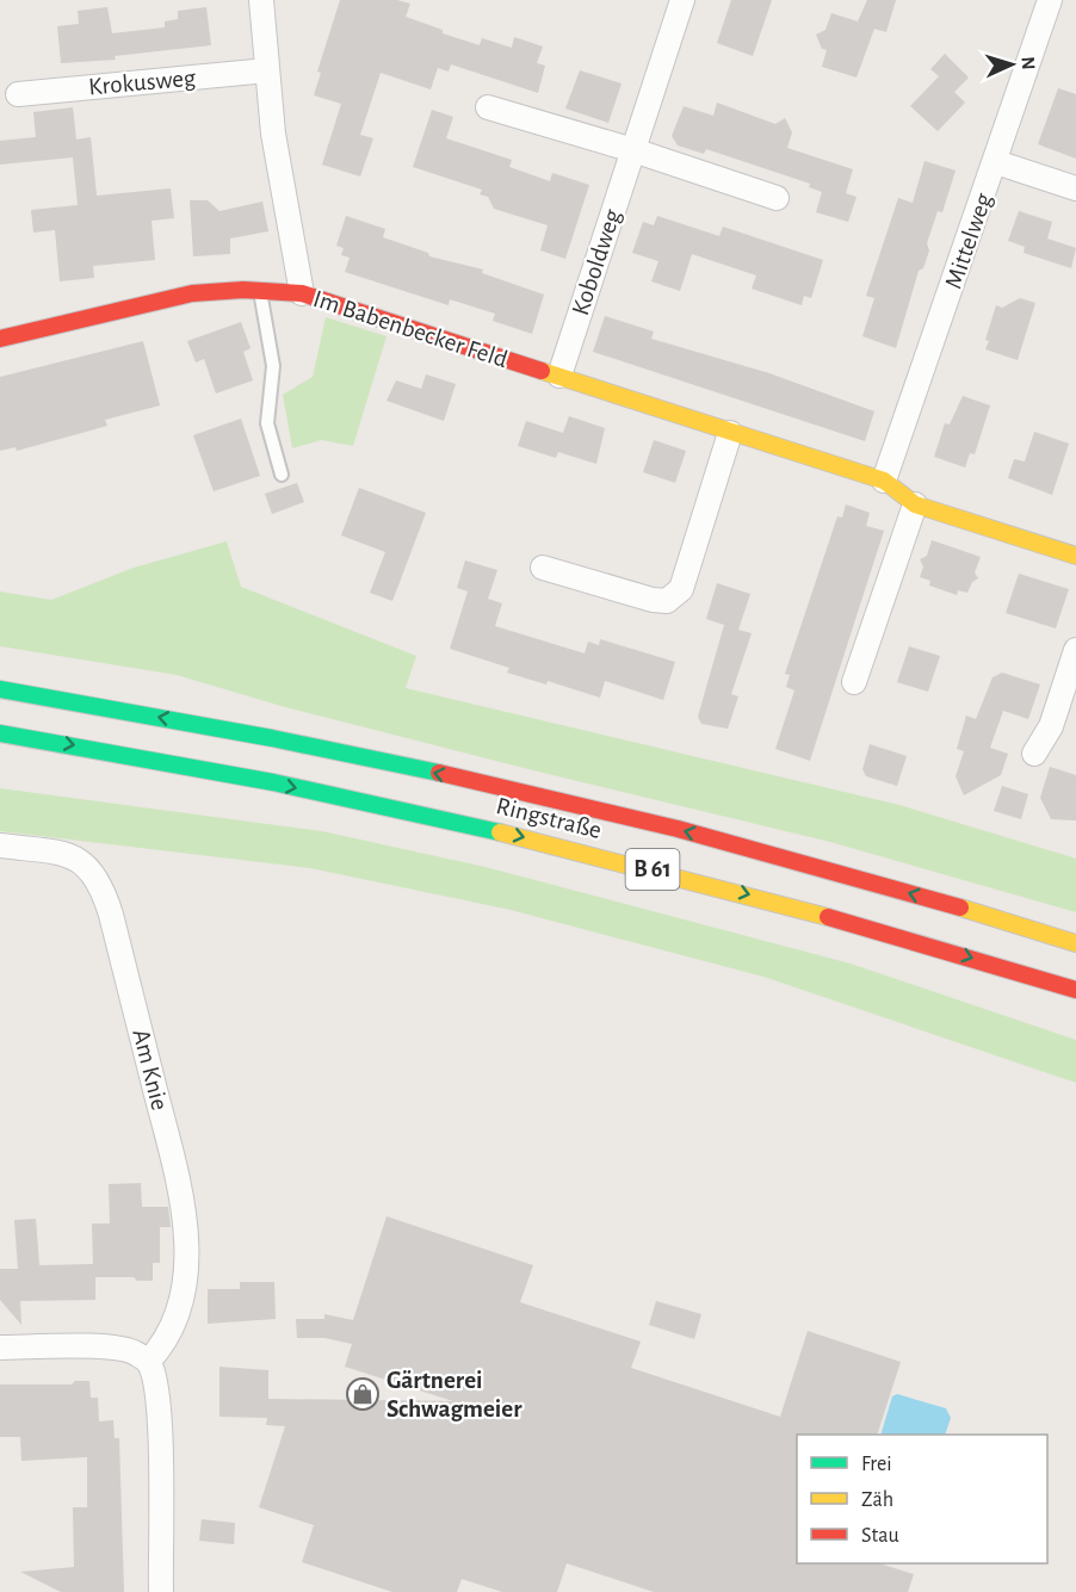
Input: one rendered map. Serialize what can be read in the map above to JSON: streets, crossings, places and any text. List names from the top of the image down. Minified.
{"streets":{"main road":["Im Babenbecker Feld","Ringstraße","B 61"],"street":["Krokusweg","Mittelweg","Koboldweg","Am Knie"]},"crossings":[["Mittelweg","Im Babenbecker Feld"],["Koboldweg","Im Babenbecker Feld"]],"places":{"shop":["Gärtnerei Schwagmeier"]},"legend":["Frei","Zäh","Stau"],"north":"right"}
